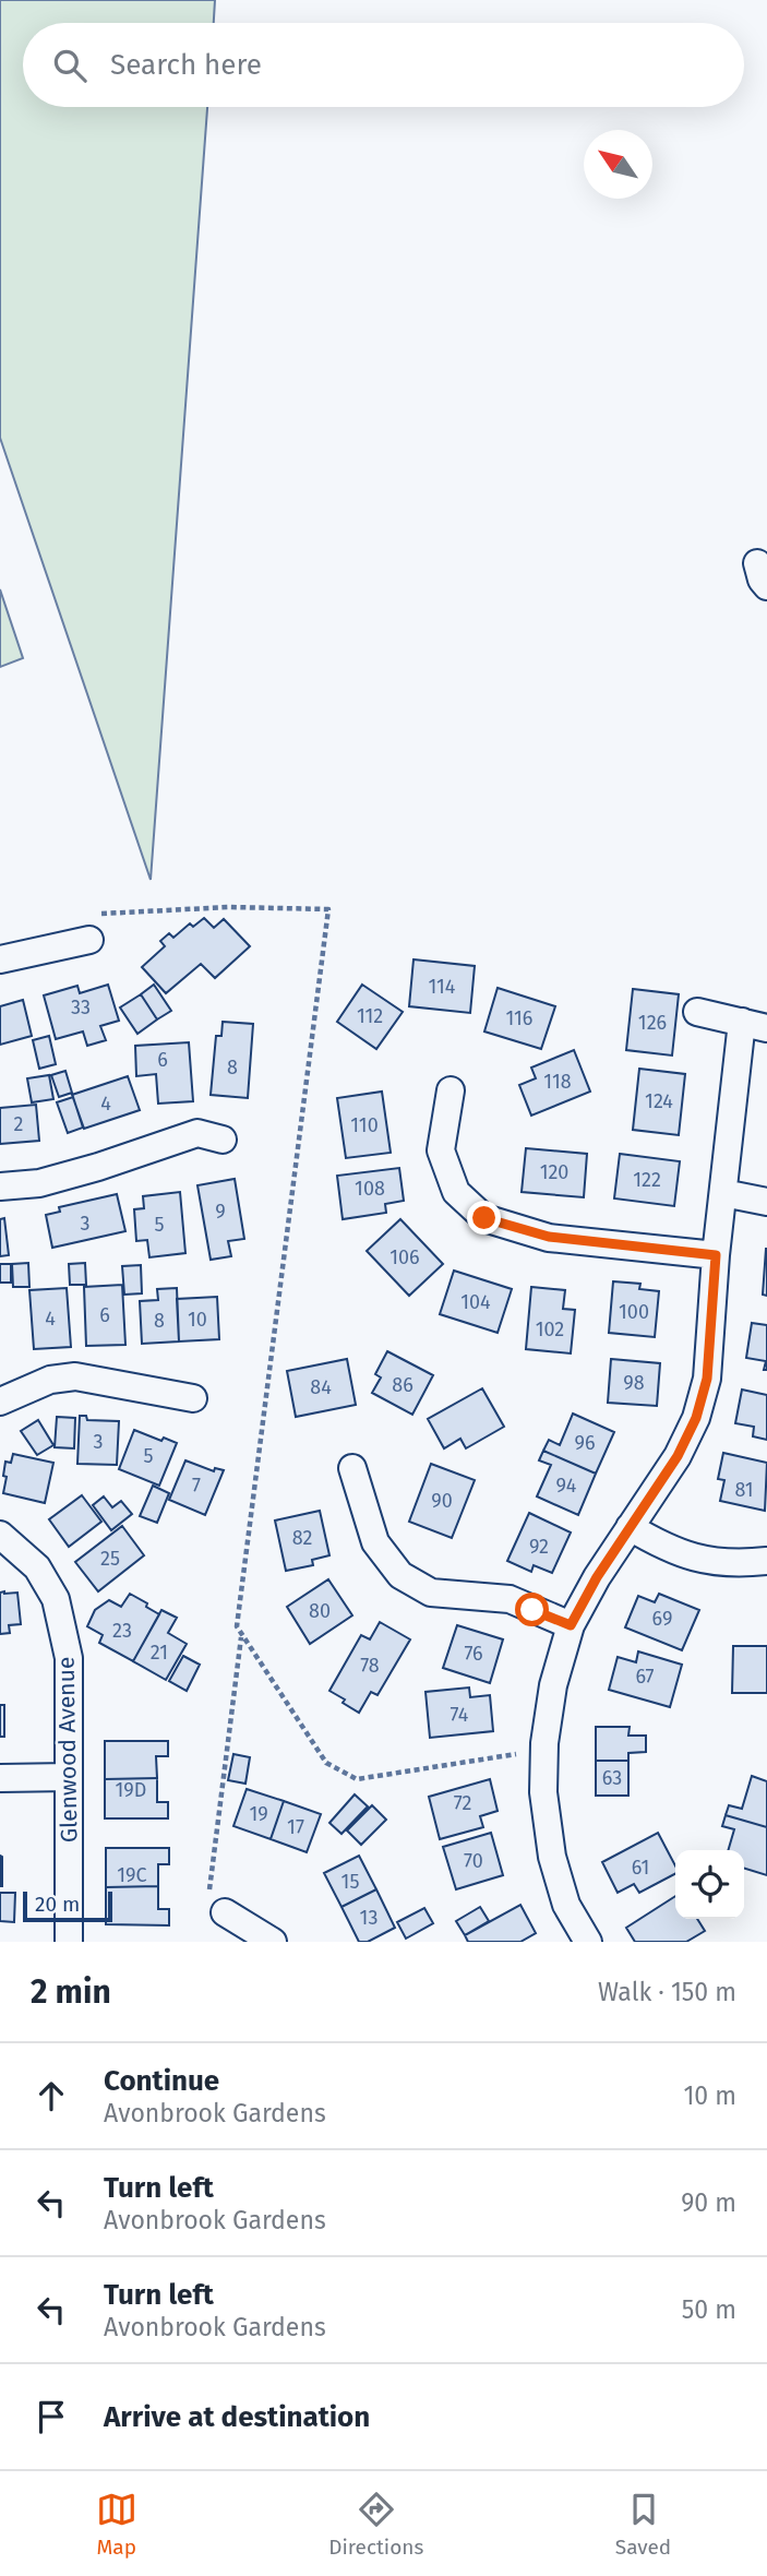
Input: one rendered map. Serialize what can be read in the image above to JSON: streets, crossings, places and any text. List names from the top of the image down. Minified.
{"streets":{"street":["Glenwood Avenue"]},"house_numbers":["114","33","112","116","126","6","8","118","124","4","2","110","120","122","108","9","3","5","106","104","100","6","4","10","8","102","98","86","84","3","96","5","7","94","81","90","82","92","25","80","69","23","21","76","78","67","74","63","19D","72","19","17","70","61","19C","15","13"],"scale_bar":"20 m","north":"top left","page":{"search":"Search here","scale":"20 m","heading":["2 min","Walk · 150 m"],"list":[["Continue","Avonbrook Gardens","10 m"],["Turn left","Avonbrook Gardens","90 m"],["Turn left","Avonbrook Gardens","50 m"],"Arrive at destination"],"nav":["Map","Directions","Saved"]}}
